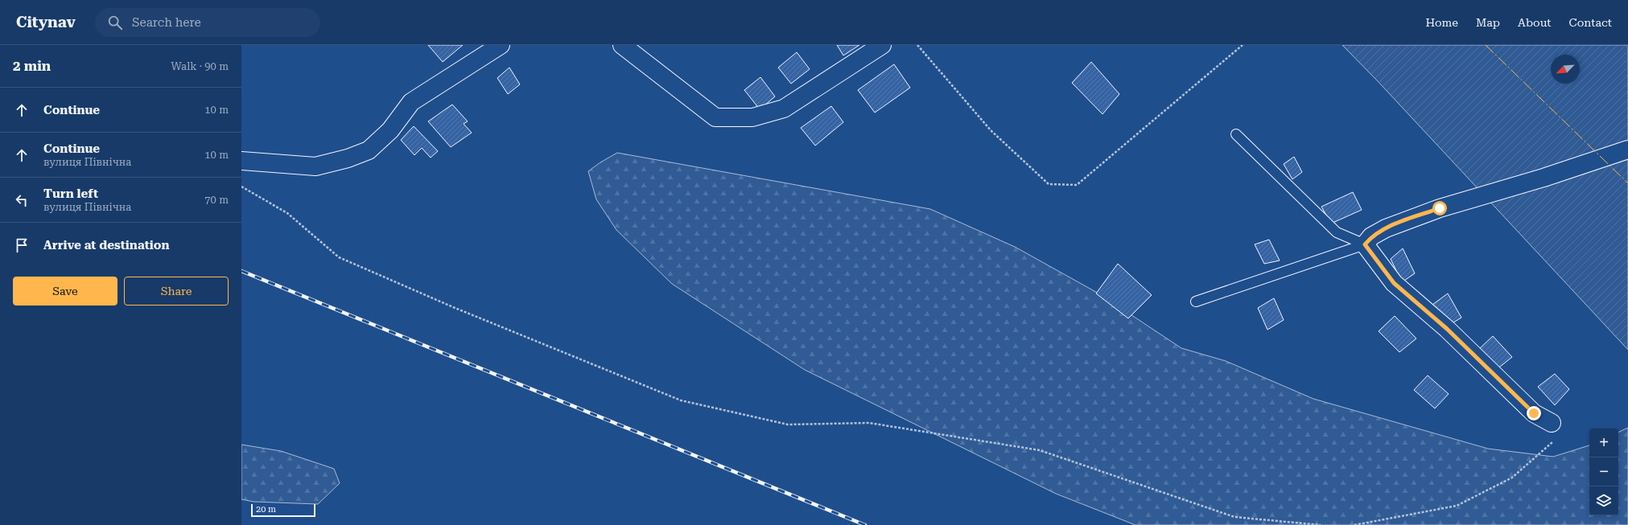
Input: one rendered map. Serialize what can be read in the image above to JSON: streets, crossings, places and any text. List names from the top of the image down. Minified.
{"scale_bar":"20 m","north":"bottom left","page":{"header":"Citynav","search":"Search here","nav":["Home","Map","About","Contact"],"heading":["2 min","Walk · 90 m"],"list":[["Continue","10 m"],["Continue","вулиця Північна","10 m"],["Turn left","вулиця Північна","70 m"],"Arrive at destination"],"buttons":["Save","Share"],"map_buttons":["+","−"],"scale":"20 m"}}
